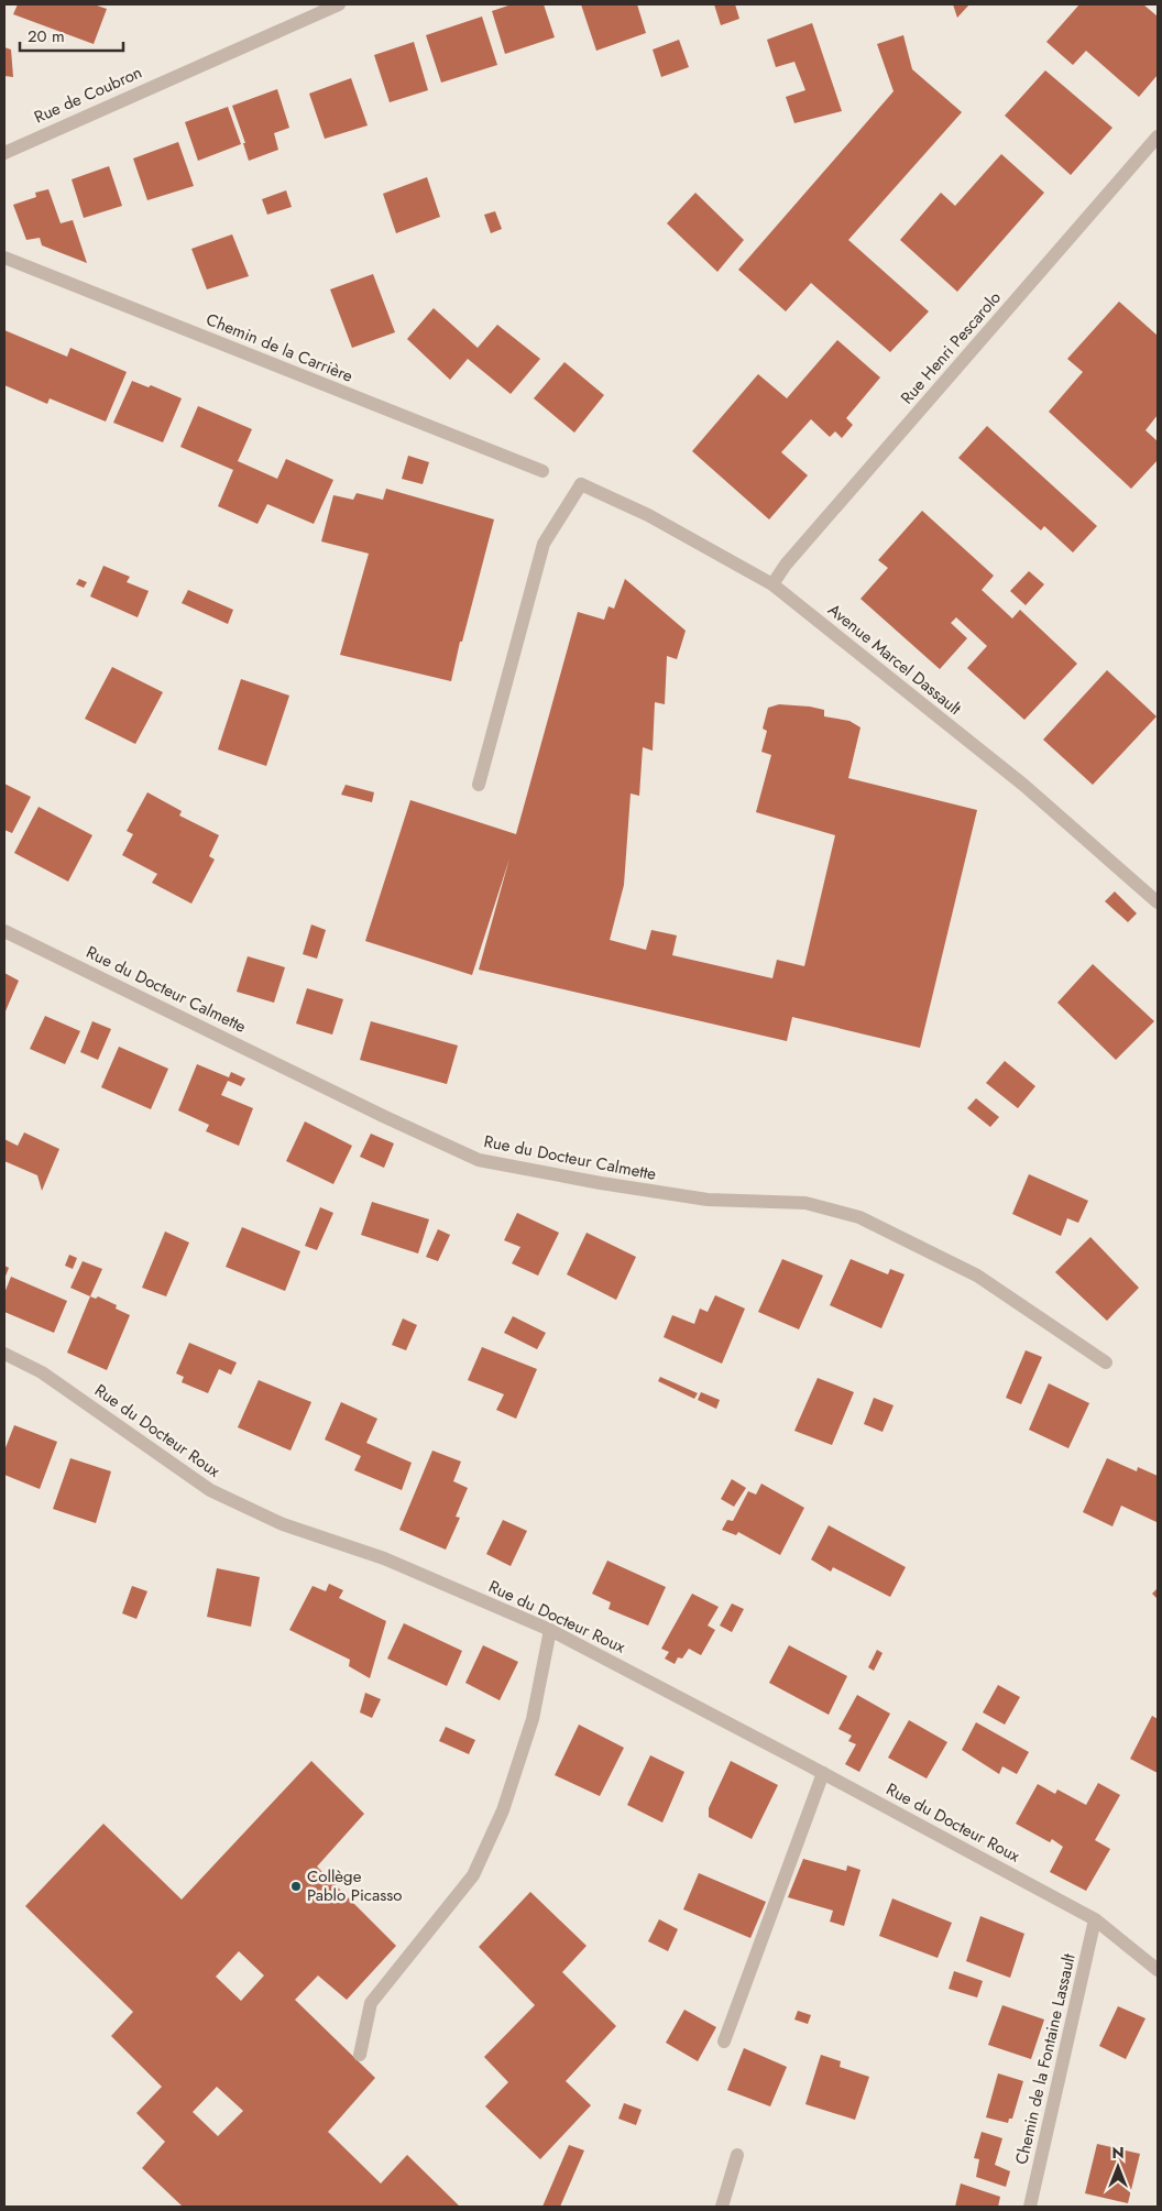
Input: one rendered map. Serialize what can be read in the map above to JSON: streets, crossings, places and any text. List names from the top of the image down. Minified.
{"streets":{"street":["Rue de Coubron","Chemin de la Carrière","Rue Henri Pescarolo","Avenue Marcel Dassault","Rue du Docteur Calmette","Rue du Docteur Roux","Chemin de la Fontaine Lassault"]},"crossings":[["Rue Henri Pescarolo","Avenue Marcel Dassault"],["Rue du Docteur Roux","Chemin de la Fontaine Lassault"]],"places":["Collège Pablo Picasso"],"scale_bar":"20 m","north":"top"}
